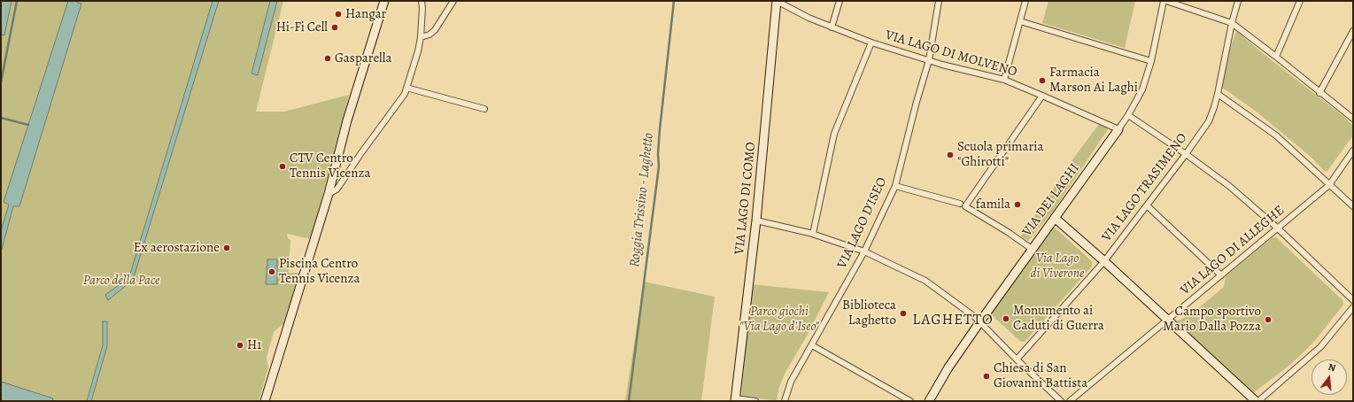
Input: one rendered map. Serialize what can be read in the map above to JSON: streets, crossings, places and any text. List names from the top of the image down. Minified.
{"streets":{"street":["VIA LAGO DI MOLVENO","VIA LAGO TRASIMENO","VIA LAGO DI COMO","VIA DEI LAGHI","VIA LAGO D'ISEO","VIA LAGO DI ALLEGHE"]},"crossings":[["VIA LAGO DI MOLVENO","VIA LAGO DI COMO"],["VIA LAGO DI MOLVENO","VIA DEI LAGHI"],["VIA LAGO DI MOLVENO","VIA LAGO D'ISEO"]],"districts":["LAGHETTO"],"water":["Roggia Trissino - Laghetto"],"parks":["Via Lago di Viverone","Parco della Pace","Parco giochi \"Via Lago d'Iseo\""],"places":["Hangar","Hi-Fi Cell","Gasparella","Farmacia Marson Ai Laghi","Scuola primaria \"Ghirotti\"","CTV Centro Tennis Vicenza","famila","Ex aerostazione","Piscina Centro Tennis Vicenza","Biblioteca Laghetto","Monumento ai Caduti di Guerra","Campo sportivo Mario Dalla Pozza","H1","Chiesa di San Giovanni Battista"],"north":"top"}
